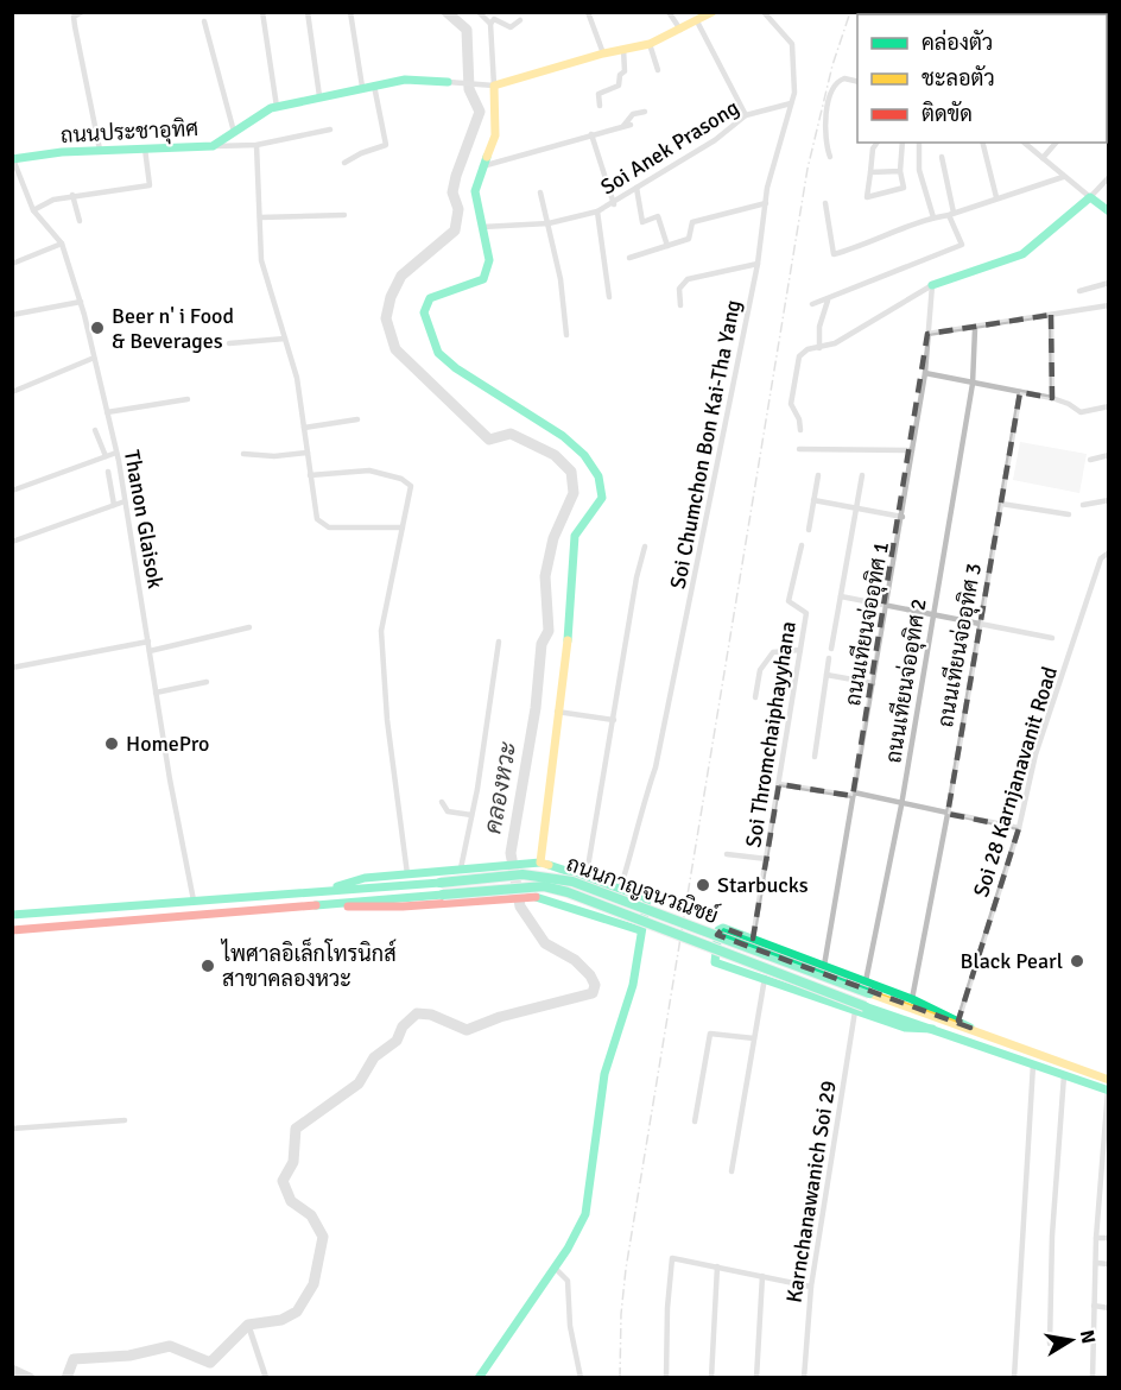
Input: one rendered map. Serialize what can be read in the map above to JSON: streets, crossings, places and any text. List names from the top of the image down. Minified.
{"streets":{"main road":["ถนนประชาอุทิศ","ถนนกาญจนวณิชย์"],"street":["Soi Anek Prasong","Soi Chumchon Bon Kai-Tha Yang","Thanon Glaisok","ถนนเทียนจ่ออุทิศ 1","ถนนเทียนจ่ออุทิศ 3","ถนนเทียนจ่ออุทิศ 2","Soi Thromchaiphayyhana","Soi 28 Karnjanavanit Road","Karnchanawanich Soi 29"]},"crossings":[["ถนนประชาอุทิศ","Thanon Glaisok"],["Soi Anek Prasong","Soi Chumchon Bon Kai-Tha Yang"],["Thanon Glaisok","ถนนกาญจนวณิชย์"],["ถนนกาญจนวณิชย์","Karnchanawanich Soi 29"]],"water":["คลองหวะ"],"places":["Beer n' i Food & Beverages","HomePro","Starbucks","Black Pearl","ไพศาลอิเล็กโทรนิกส์ สาขาคลองหวะ"],"legend":["คล่องตัว","ชะลอตัว","ติดขัด"],"north":"right"}
